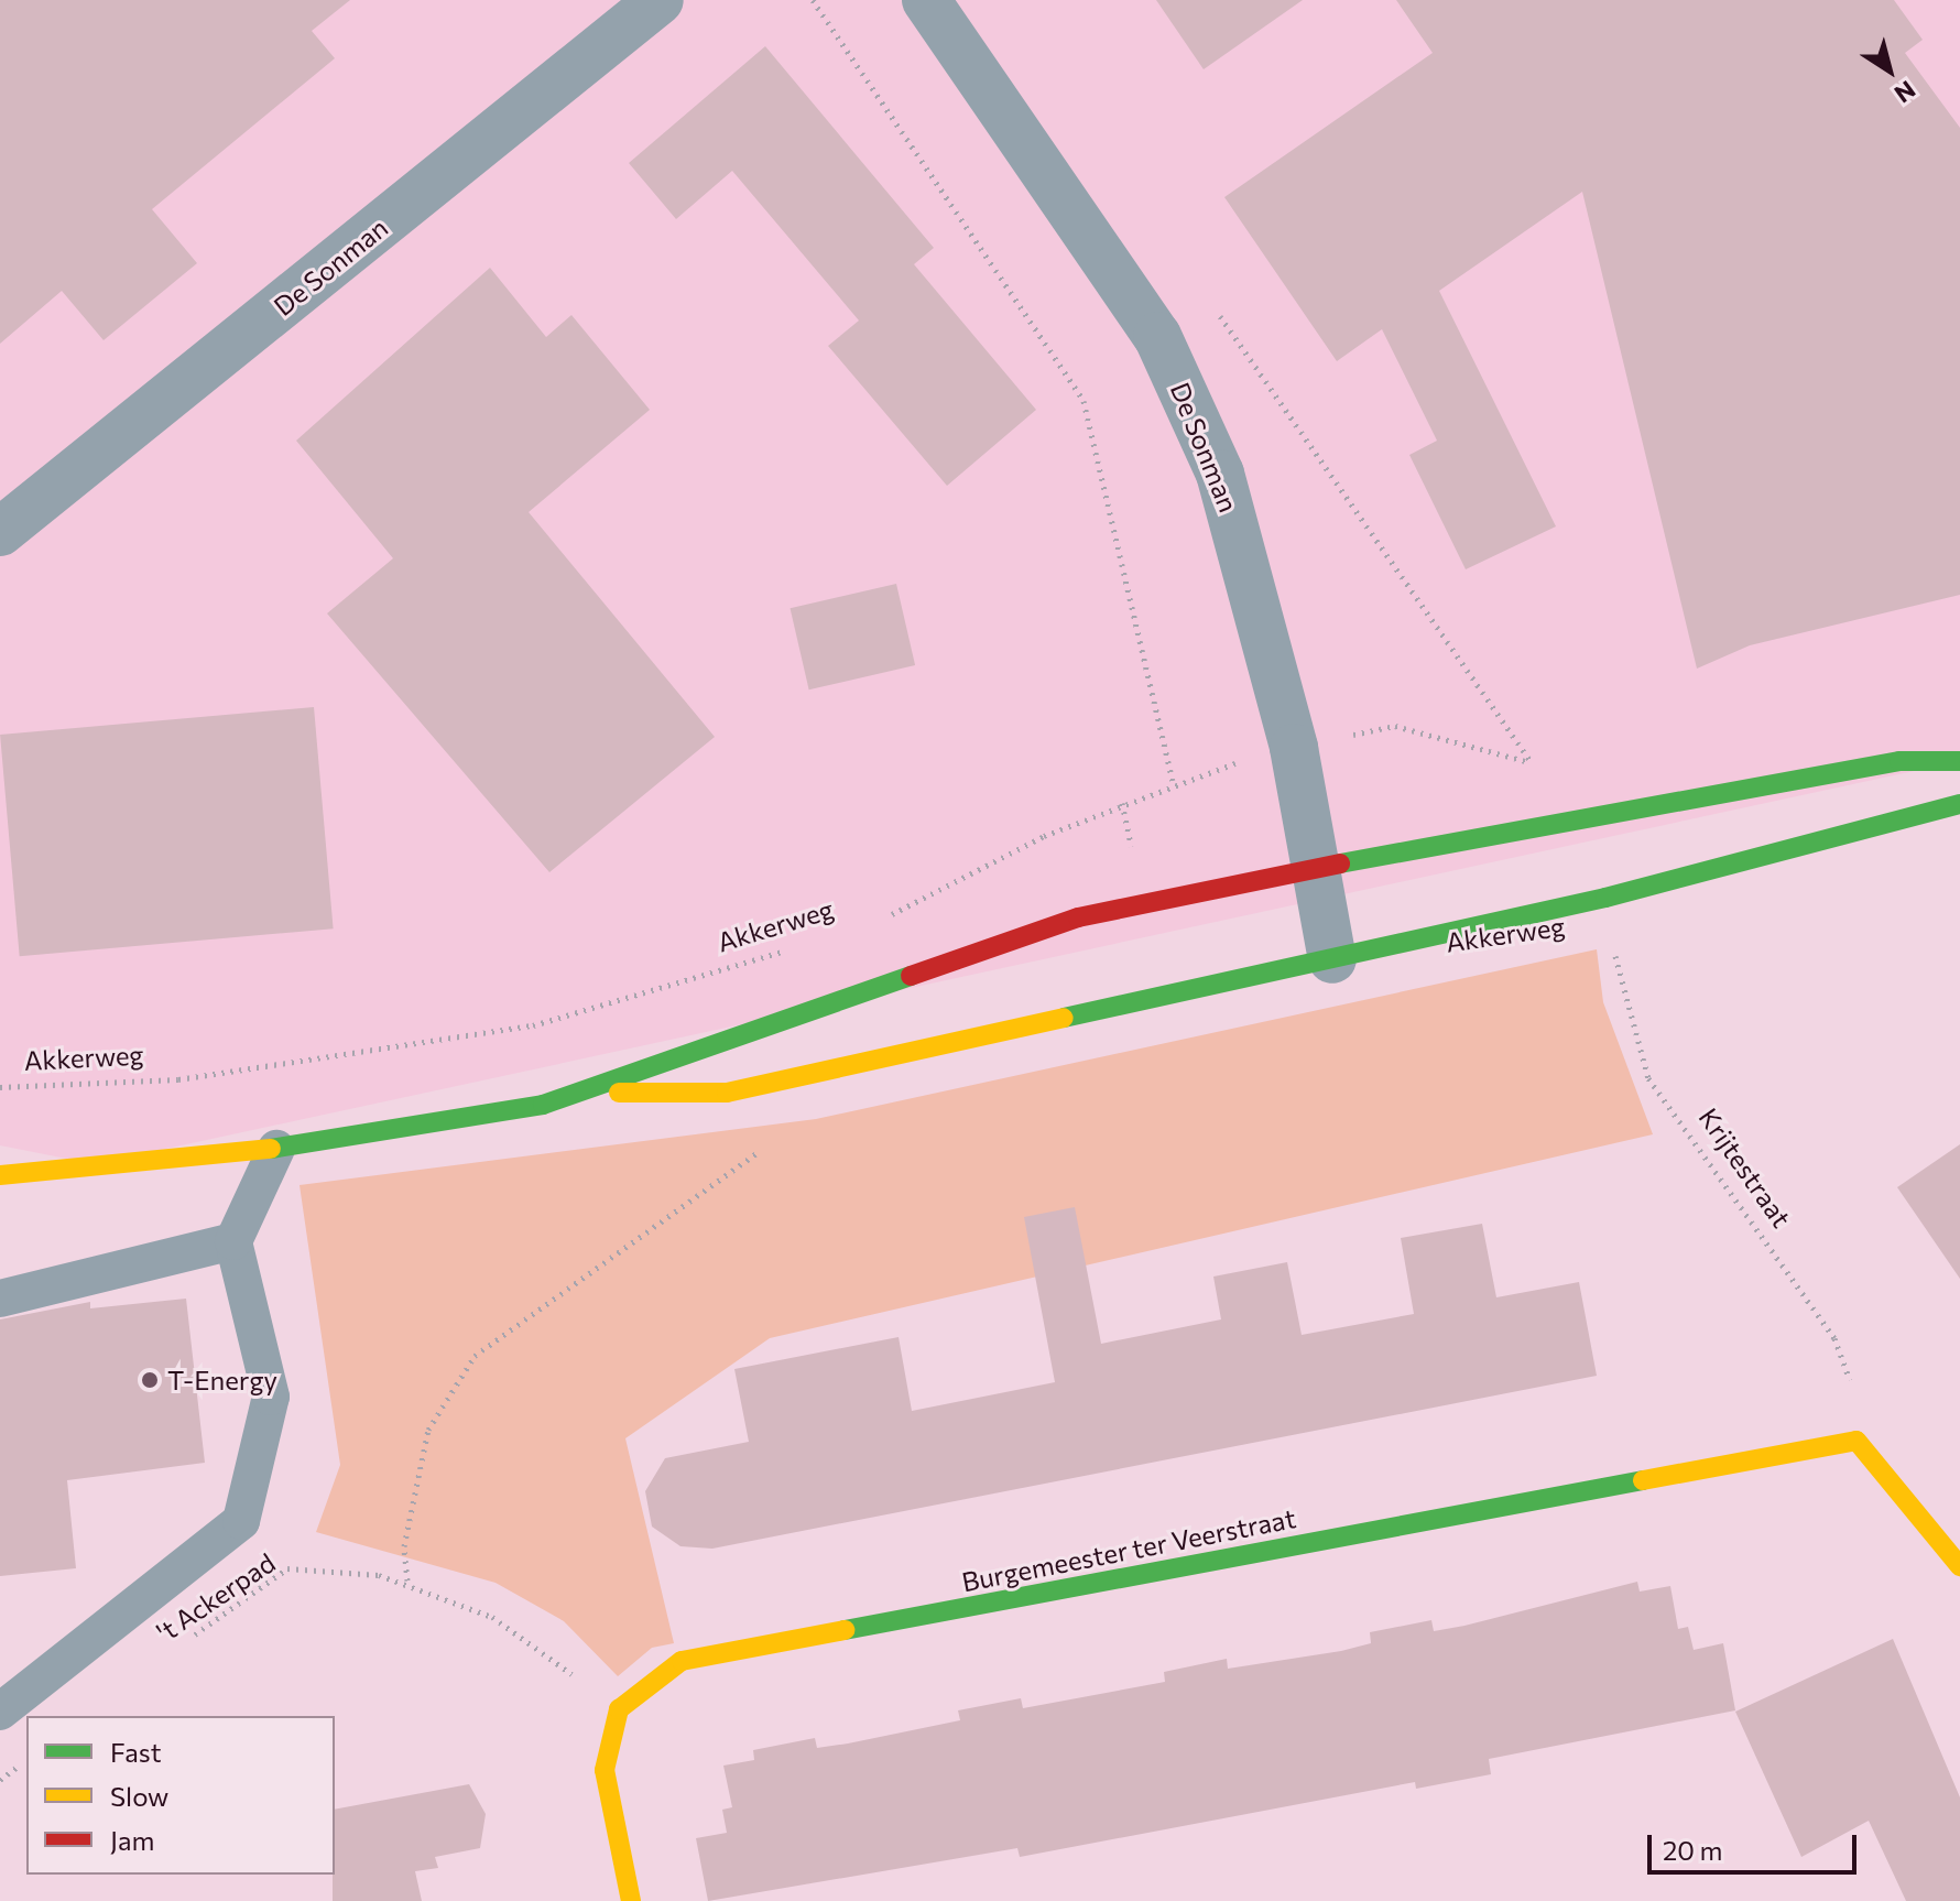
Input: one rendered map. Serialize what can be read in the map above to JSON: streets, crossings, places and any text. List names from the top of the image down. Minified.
{"streets":{"main road":["Akkerweg","Burgemeester ter Veerstraat"],"street":["De Sonman"],"path":["Krijtestraat","'t Ackerpad"]},"crossings":[["De Sonman","Akkerweg"],["Akkerweg","Krijtestraat"],["Krijtestraat","Burgemeester ter Veerstraat"],["Burgemeester ter Veerstraat","'t Ackerpad"]],"places":["T-Energy"],"legend":["Fast","Slow","Jam"],"scale_bar":"20 m","north":"bottom right"}
